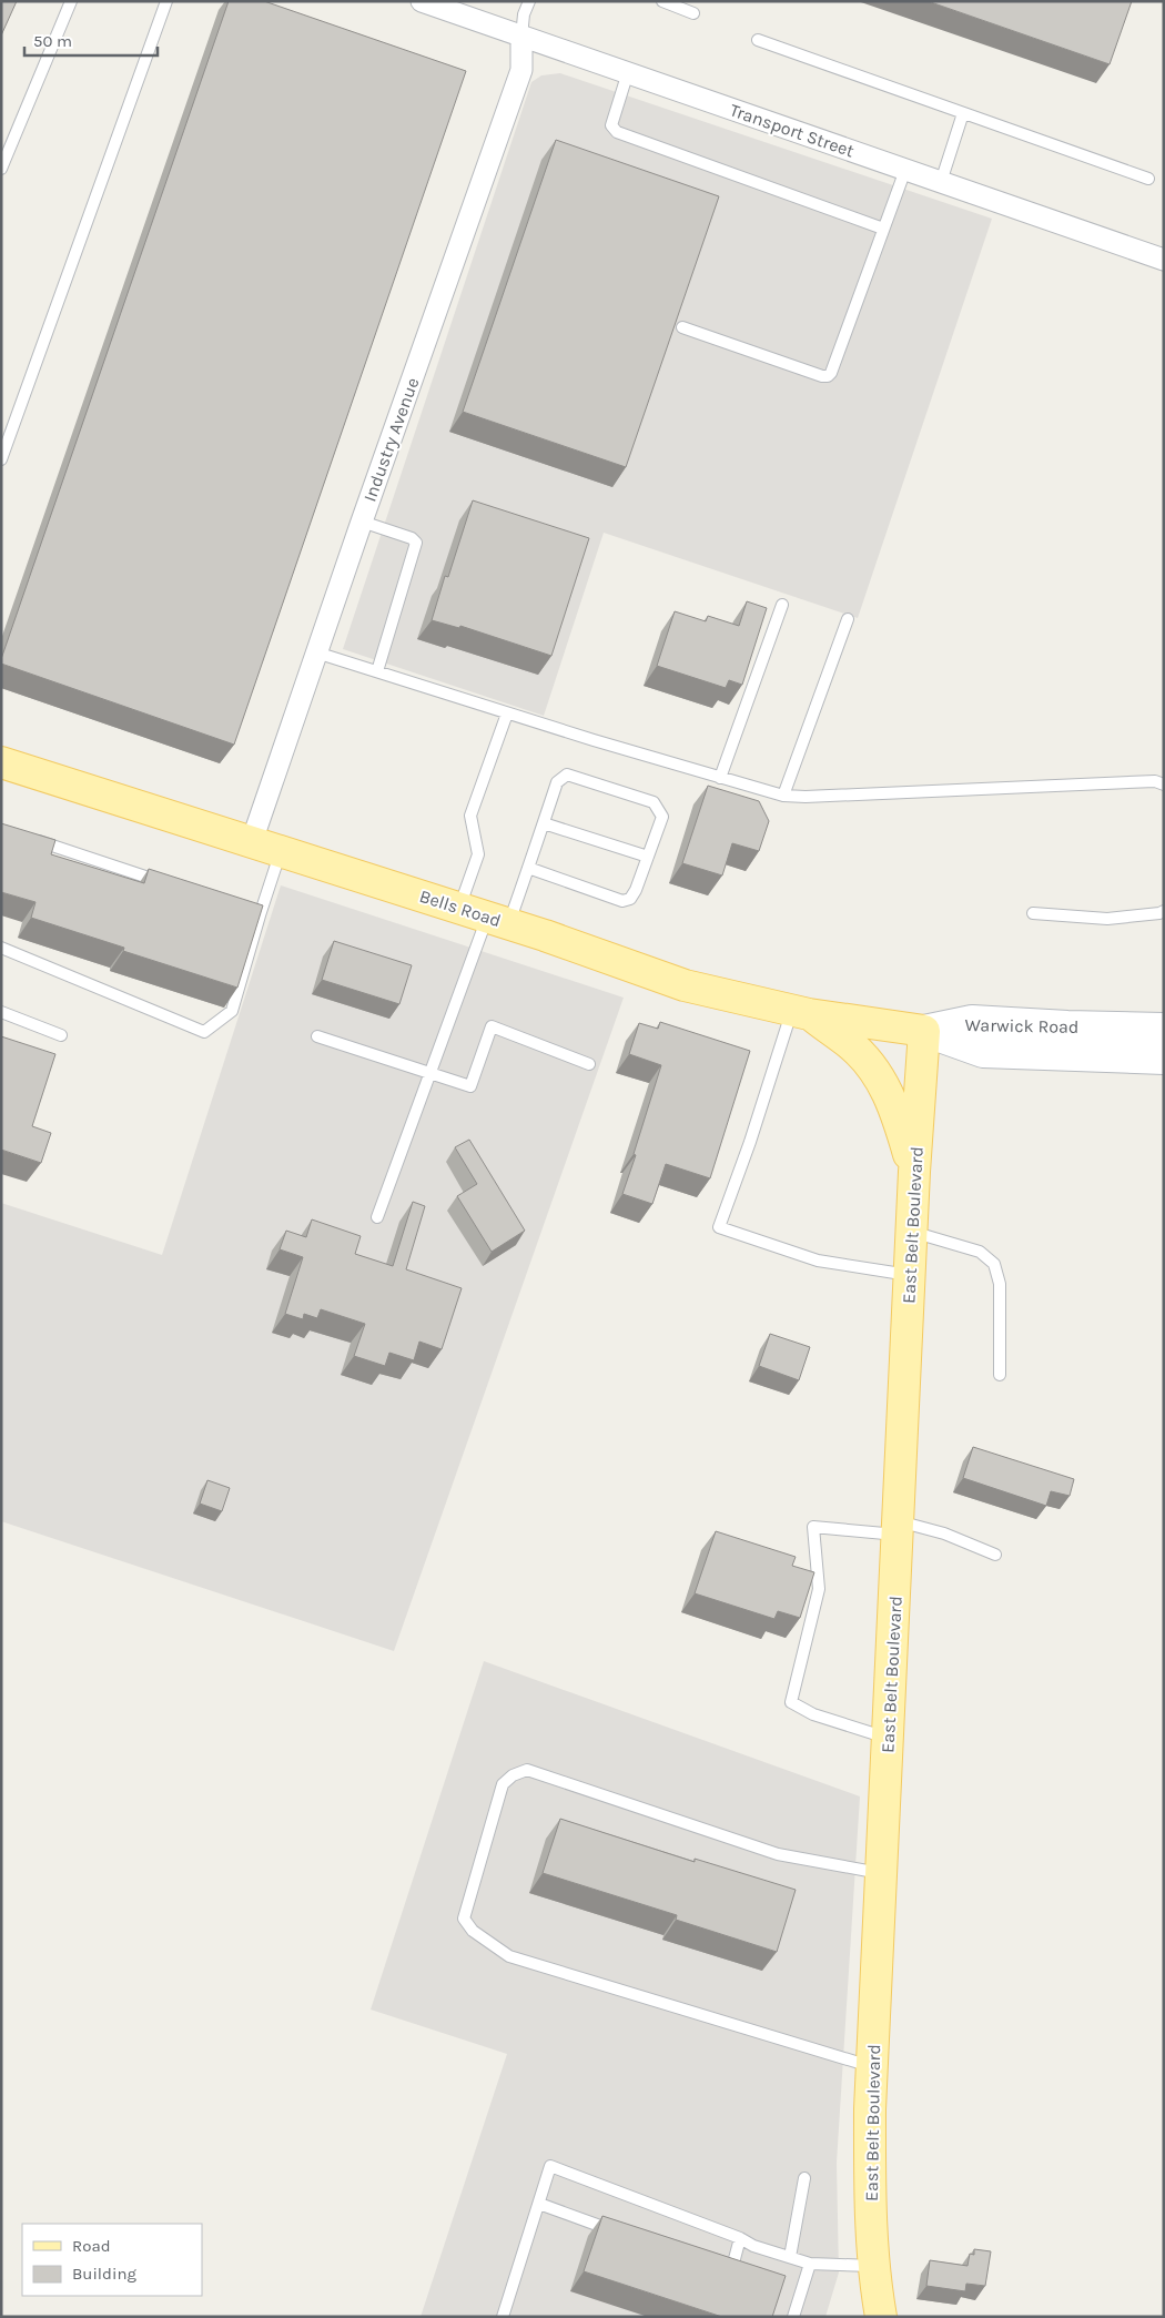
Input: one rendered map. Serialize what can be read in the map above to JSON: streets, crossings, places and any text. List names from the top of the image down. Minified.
{"streets":{"main road":["Bells Road","Warwick Road","East Belt Boulevard"],"street":["Transport Street","Industry Avenue"]},"crossings":[["Transport Street","Industry Avenue"],["Industry Avenue","Bells Road"],["Bells Road","Warwick Road"],["Bells Road","East Belt Boulevard"],["Warwick Road","East Belt Boulevard"]],"legend":["Road","Building"],"scale_bar":"50 m"}
